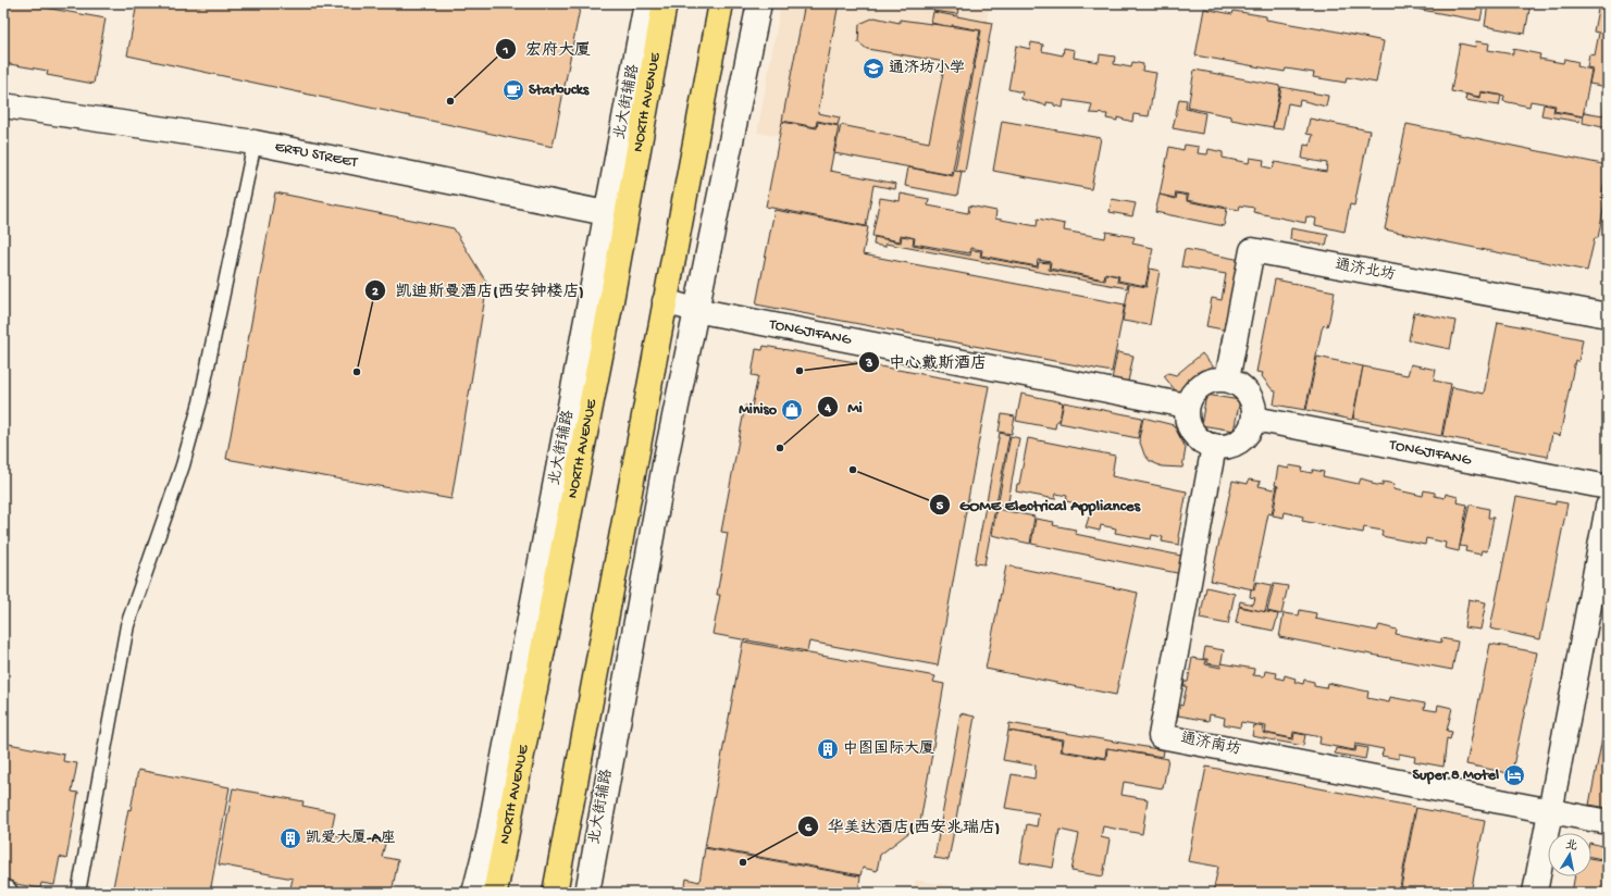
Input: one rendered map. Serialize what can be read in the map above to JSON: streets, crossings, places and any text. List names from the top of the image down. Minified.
{"streets":{"main road":["NORTH AVENUE"],"street":["北大街辅路","ERFU STREET","通济北坊","TONGJIFANG","通济南坊"]},"crossings":[["北大街辅路","NORTH AVENUE"],["北大街辅路","ERFU STREET"],["北大街辅路","TONGJIFANG"],["NORTH AVENUE","ERFU STREET"],["通济北坊","TONGJIFANG"],["通济北坊","通济南坊"],["TONGJIFANG","通济南坊"]],"places":{"school or university":["通济坊小学"],"cafe":["Starbucks"],"other":["宏府大厦","中心戴斯酒店","凯迪斯曼酒店(西安钟楼店)","Mi","GOME Electrical Appliances","华美达酒店(西安兆瑞店)"],"shop":["Miniso"],"building":["中图国际大厦","凯爱大厦-A座"],"hotel":["Super 8 Motel"]},"north":"top"}
